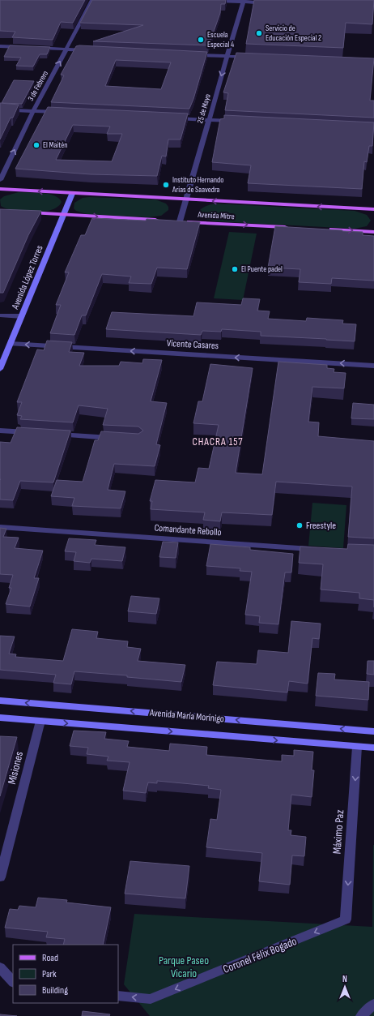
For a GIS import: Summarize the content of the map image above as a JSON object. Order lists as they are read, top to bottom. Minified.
{"streets":{"main road":["Avenida Mitre","Avenida López Torres","Avenida María Morínigo"],"street":["3 de Febrero","25 de Mayo","Vicente Casares","Comandante Rebollo","Misiones","Máximo Paz","Coronel Félix Bogado"]},"crossings":[["25 de Mayo","Avenida Mitre"],["Avenida Mitre","Avenida López Torres"],["Avenida López Torres","Vicente Casares"],["Avenida María Morínigo","Misiones"],["Avenida María Morínigo","Máximo Paz"],["Máximo Paz","Coronel Félix Bogado"]],"one_way":["3 de Febrero","Vicente Casares","Máximo Paz","Coronel Félix Bogado"],"districts":["CHACRA 157"],"parks":["Parque Paseo Vicario"],"places":["Servicio de Educación Especial 2","Escuela Especial 4","El Maitén","Instituto Hernando Arias de Saavedra","El Puente padel","Freestyle"],"legend":["Road","Park","Building"],"north":"top"}
